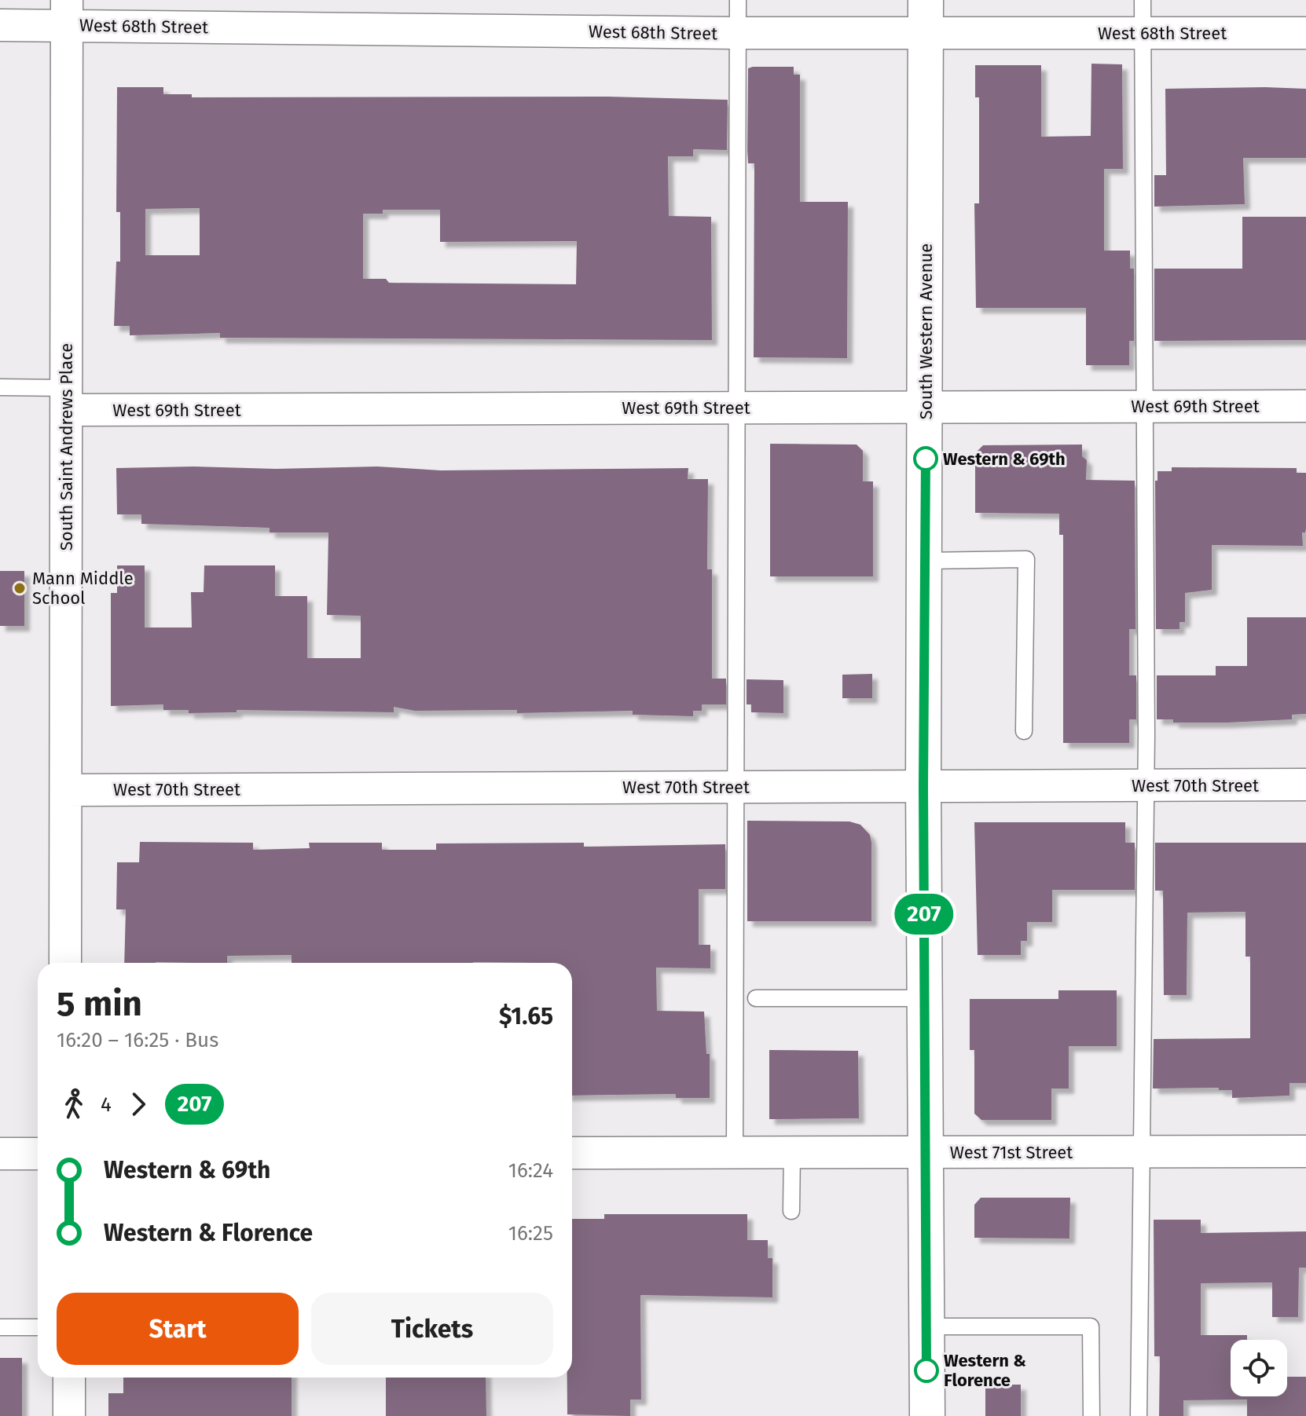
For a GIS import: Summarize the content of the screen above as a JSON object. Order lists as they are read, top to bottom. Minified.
{"streets":{"main road":["South Western Avenue"],"street":["West 68th Street","West 69th Street","South Saint Andrews Place","West 70th Street","West 71st Street"]},"crossings":[["West 68th Street","South Western Avenue"],["West 68th Street","South Saint Andrews Place"],["South Western Avenue","West 69th Street"],["South Western Avenue","West 70th Street"],["South Western Avenue","West 71st Street"],["West 69th Street","South Saint Andrews Place"],["South Saint Andrews Place","West 70th Street"]],"places":["Western & 69th","Mann Middle School","Western & Florence"],"lines":["bus line 207"],"page":{"on_map":"207","heading":["5 min","16:20 – 16:25 · Bus","$1.65"],"legs":["4","207"],"list":[{"name":"Western & 69th","value":"16:24"},{"name":"Western & Florence","value":"16:25"}],"buttons":["Start","Tickets"]}}
